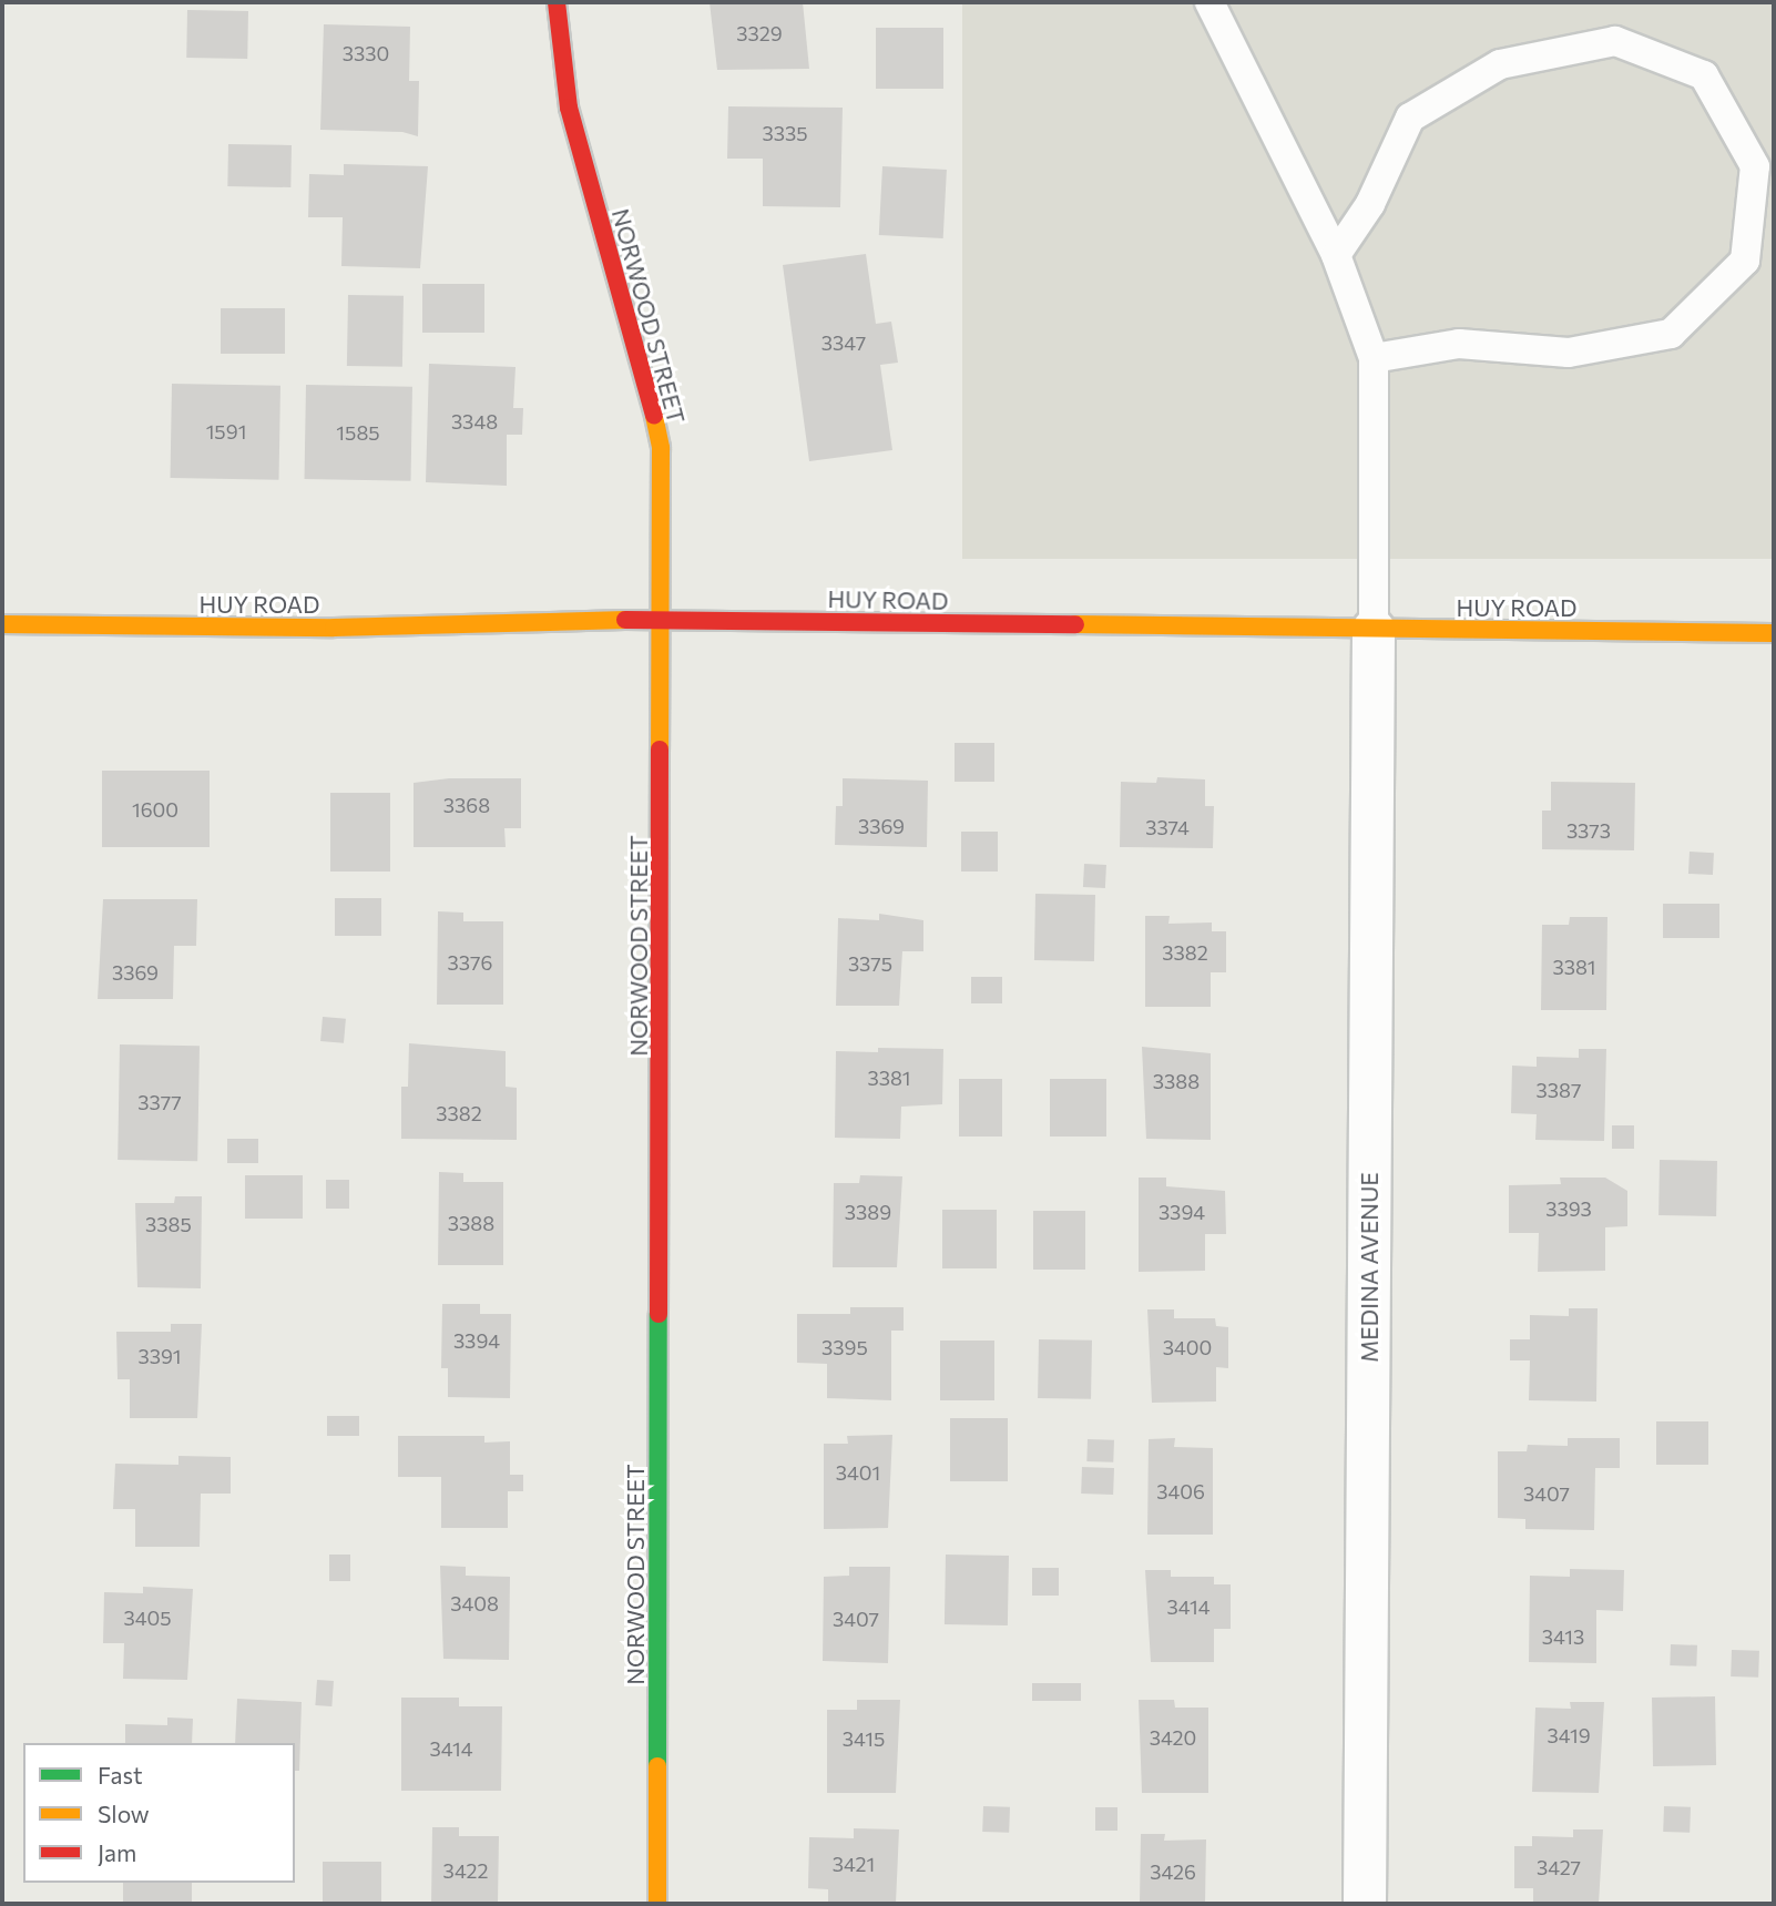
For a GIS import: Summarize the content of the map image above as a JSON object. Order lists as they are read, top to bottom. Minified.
{"streets":{"street":["NORWOOD STREET","HUY ROAD","MEDINA AVENUE"]},"crossings":[["NORWOOD STREET","HUY ROAD"],["HUY ROAD","MEDINA AVENUE"]],"house_numbers":["3329","3330","3335","3347","3348","1591","1585","3368","1600","3369","3374","3373","3382","3376","3375","3381","3369","3381","3388","3387","3377","3382","3393","3389","3394","3388","3385","3394","3395","3400","3391","3401","3406","3407","3408","3414","3405","3407","3413","3419","3420","3415","3414","3421","3427","3422","3426"],"legend":["Fast","Slow","Jam"]}
